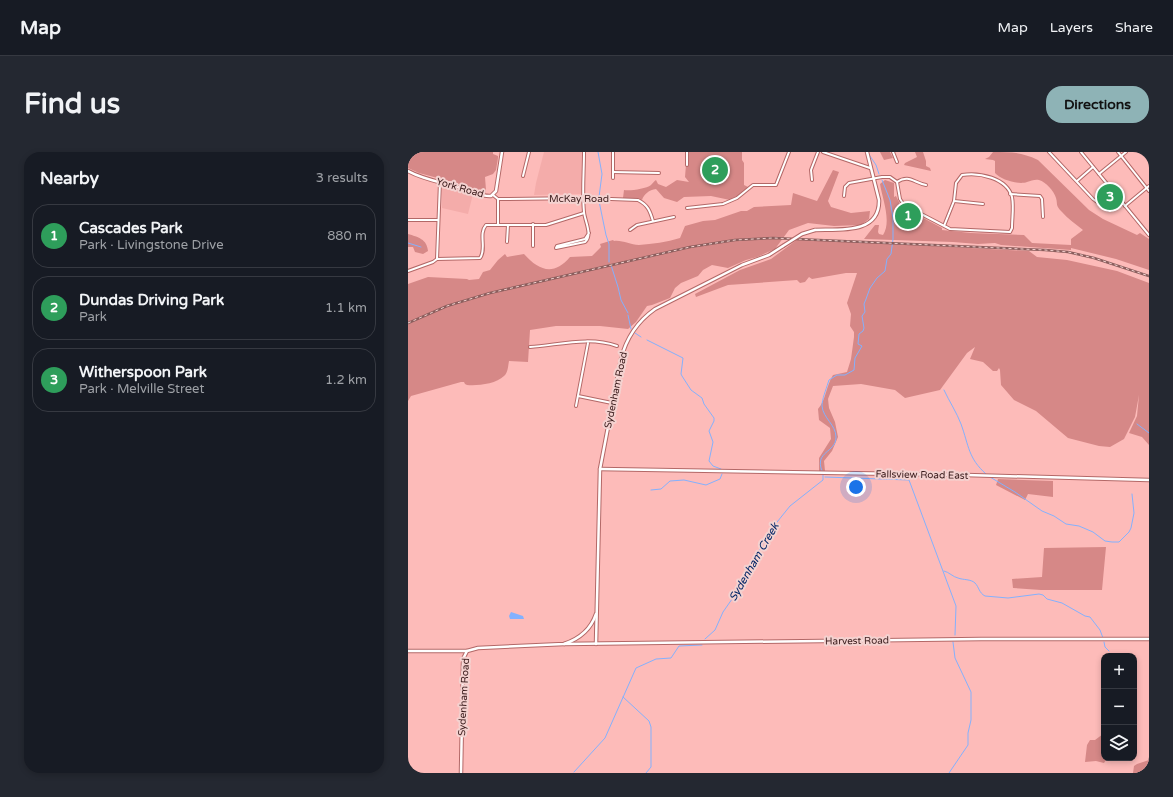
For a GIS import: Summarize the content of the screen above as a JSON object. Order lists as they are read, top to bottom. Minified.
{"streets":{"street":["York Road","McKay Road","Sydenham Road","Fallsview Road East","Harvest Road"]},"crossings":[["Sydenham Road","Fallsview Road East"],["Sydenham Road","Harvest Road"]],"water":["Sydenham Creek"],"page":{"header":"Map","nav":["Map","Layers","Share"],"buttons":"Directions","title":"Find us","heading":["Nearby","3 results"],"pins":["2","3","1"],"list":[{"mark":"1","name":"Cascades Park","note":"Park · Livingstone Drive","value":"880 m"},{"mark":"2","name":"Dundas Driving Park","note":"Park","value":"1.1 km"},{"mark":"3","name":"Witherspoon Park","note":"Park · Melville Street","value":"1.2 km"}],"map_buttons":["+","−"]}}
